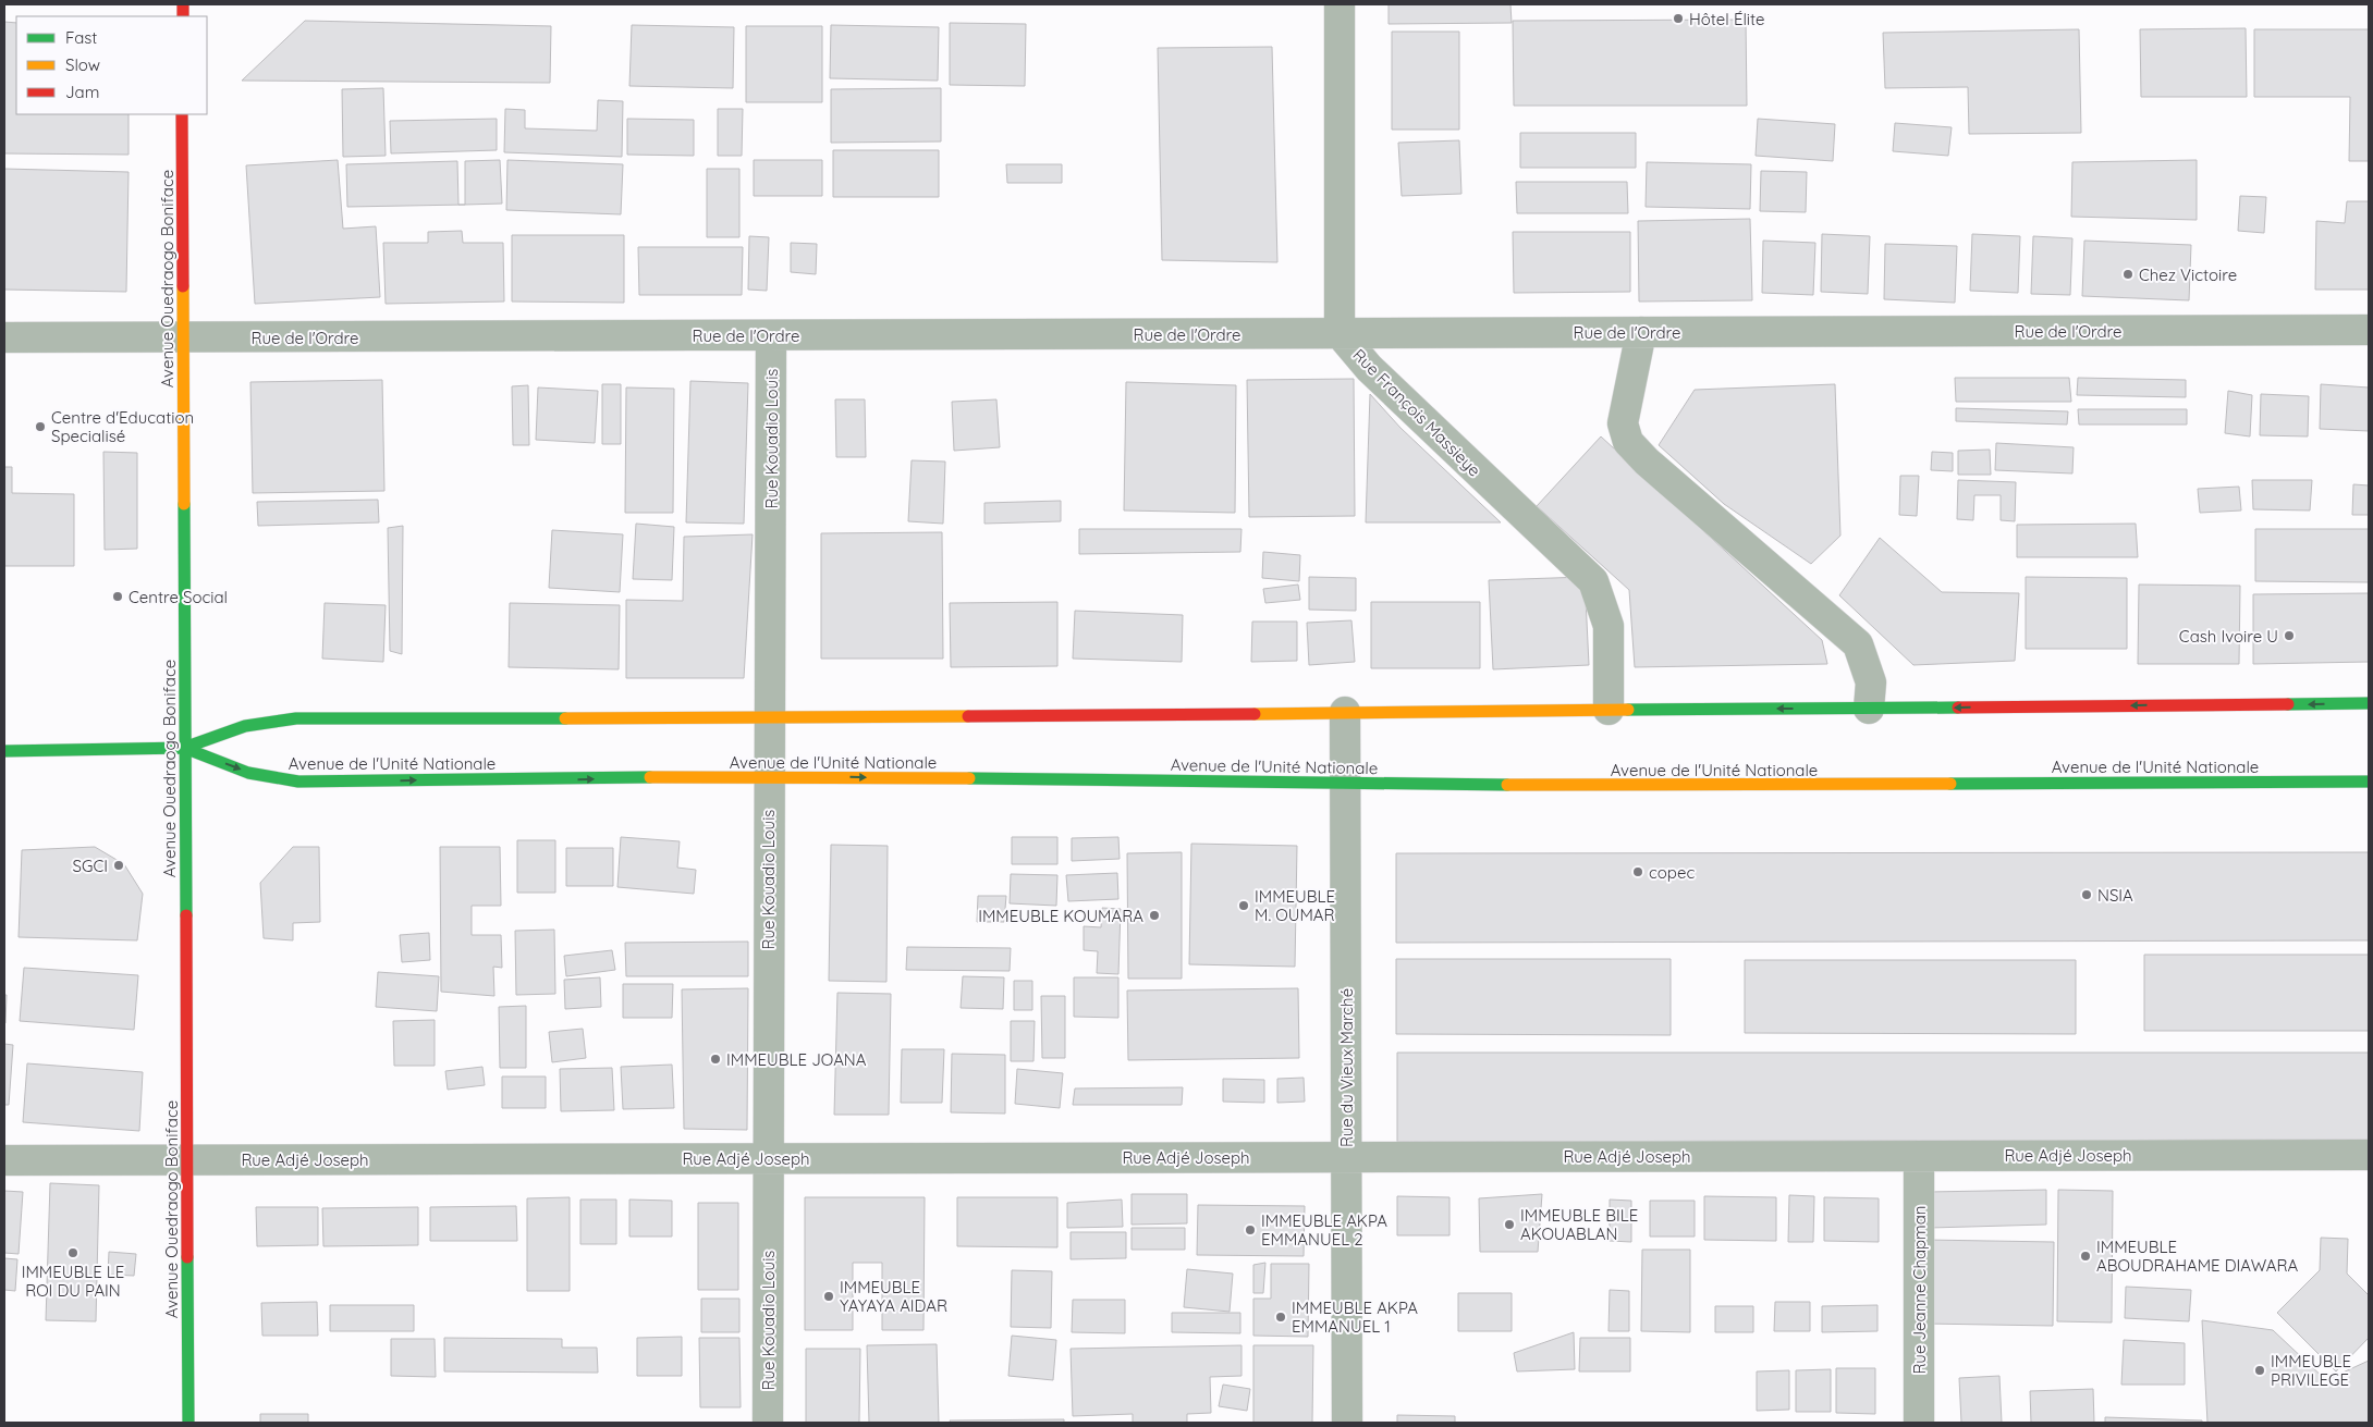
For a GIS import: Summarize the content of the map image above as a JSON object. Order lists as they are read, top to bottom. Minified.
{"streets":{"street":["Avenue Ouedraogo Boniface","Rue de l'Ordre","Rue François Massieye","Rue Kouadio Louis","Avenue de l'Unité Nationale","Rue du Vieux Marché","Rue Adjé Joseph","Rue Jeanne Chapman"]},"crossings":[["Avenue Ouedraogo Boniface","Rue de l'Ordre"],["Avenue Ouedraogo Boniface","Avenue de l'Unité Nationale"],["Avenue Ouedraogo Boniface","Rue Adjé Joseph"],["Rue de l'Ordre","Rue François Massieye"],["Rue de l'Ordre","Rue Kouadio Louis"],["Rue François Massieye","Avenue de l'Unité Nationale"],["Rue Kouadio Louis","Avenue de l'Unité Nationale"],["Rue Kouadio Louis","Rue Adjé Joseph"],["Avenue de l'Unité Nationale","Rue du Vieux Marché"],["Rue du Vieux Marché","Rue Adjé Joseph"],["Rue Adjé Joseph","Rue Jeanne Chapman"]],"places":["Hôtel Élite","Chez Victoire","Centre d'Education Specialisé","Centre Social","Cash Ivoire U","SGCI","copec","NSIA","IMMEUBLE M. OUMAR","IMMEUBLE KOUMARA","IMMEUBLE JOANA","IMMEUBLE BILE AKOUABLAN","IMMEUBLE AKPA EMMANUEL 2","IMMEUBLE LE ROI DU PAIN","IMMEUBLE ABOUDRAHAME DIAWARA","IMMEUBLE YAYAYA AIDAR","IMMEUBLE AKPA EMMANUEL 1","IMMEUBLE PRIVILEGE"],"legend":["Fast","Slow","Jam"]}
